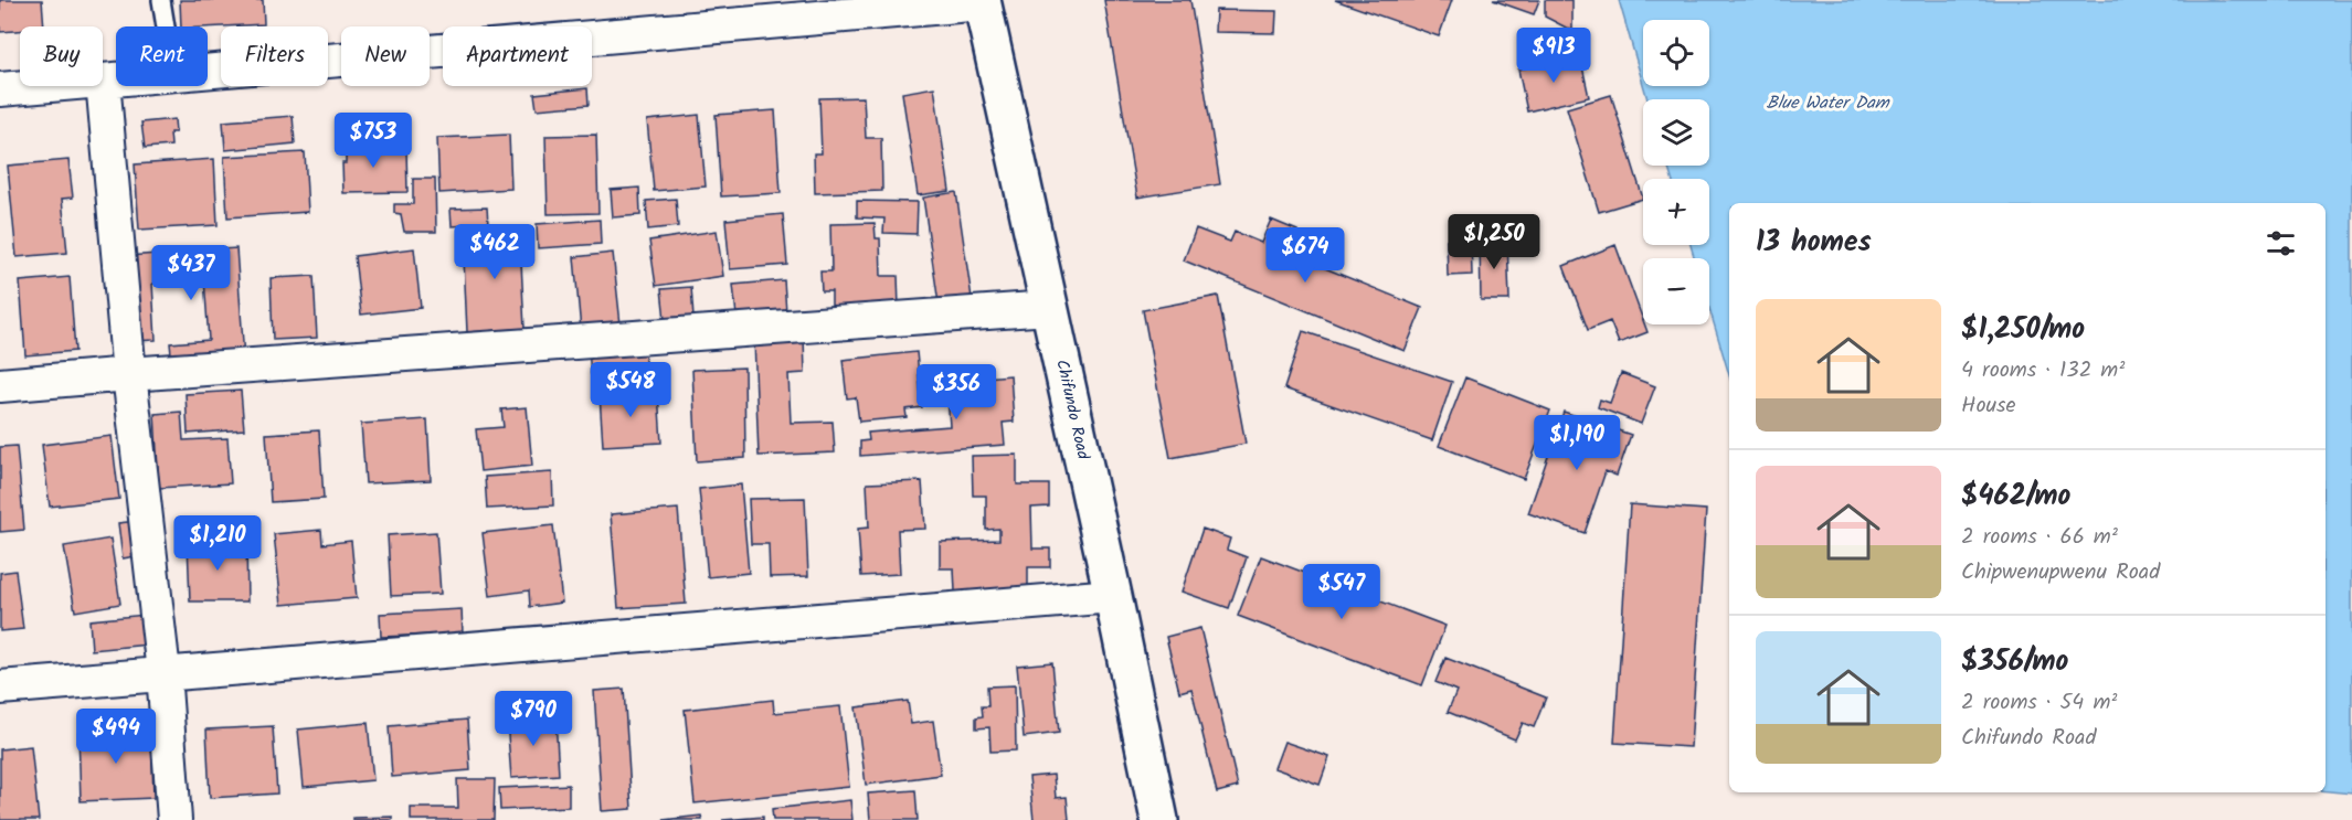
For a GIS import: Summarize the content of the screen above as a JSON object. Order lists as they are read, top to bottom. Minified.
{"streets":{"street":["Chifundo Road"]},"water":["Blue Water Dam"],"page":{"map_buttons":["+","−"],"chip":["Buy","Rent","Filters","New","Apartment"],"price":["$913","$753","$1,250","$462","$674","$437","$548","$356","$1,190","$1,210","$547","$790","$494"],"heading":"13 homes","list":[{"name":"$1,250/mo","note":"4 rooms · 132 m² · House"},{"name":"$462/mo","note":"2 rooms · 66 m² · Chipwenupwenu Road"},{"name":"$356/mo","note":"2 rooms · 54 m² · Chifundo Road"}]}}
